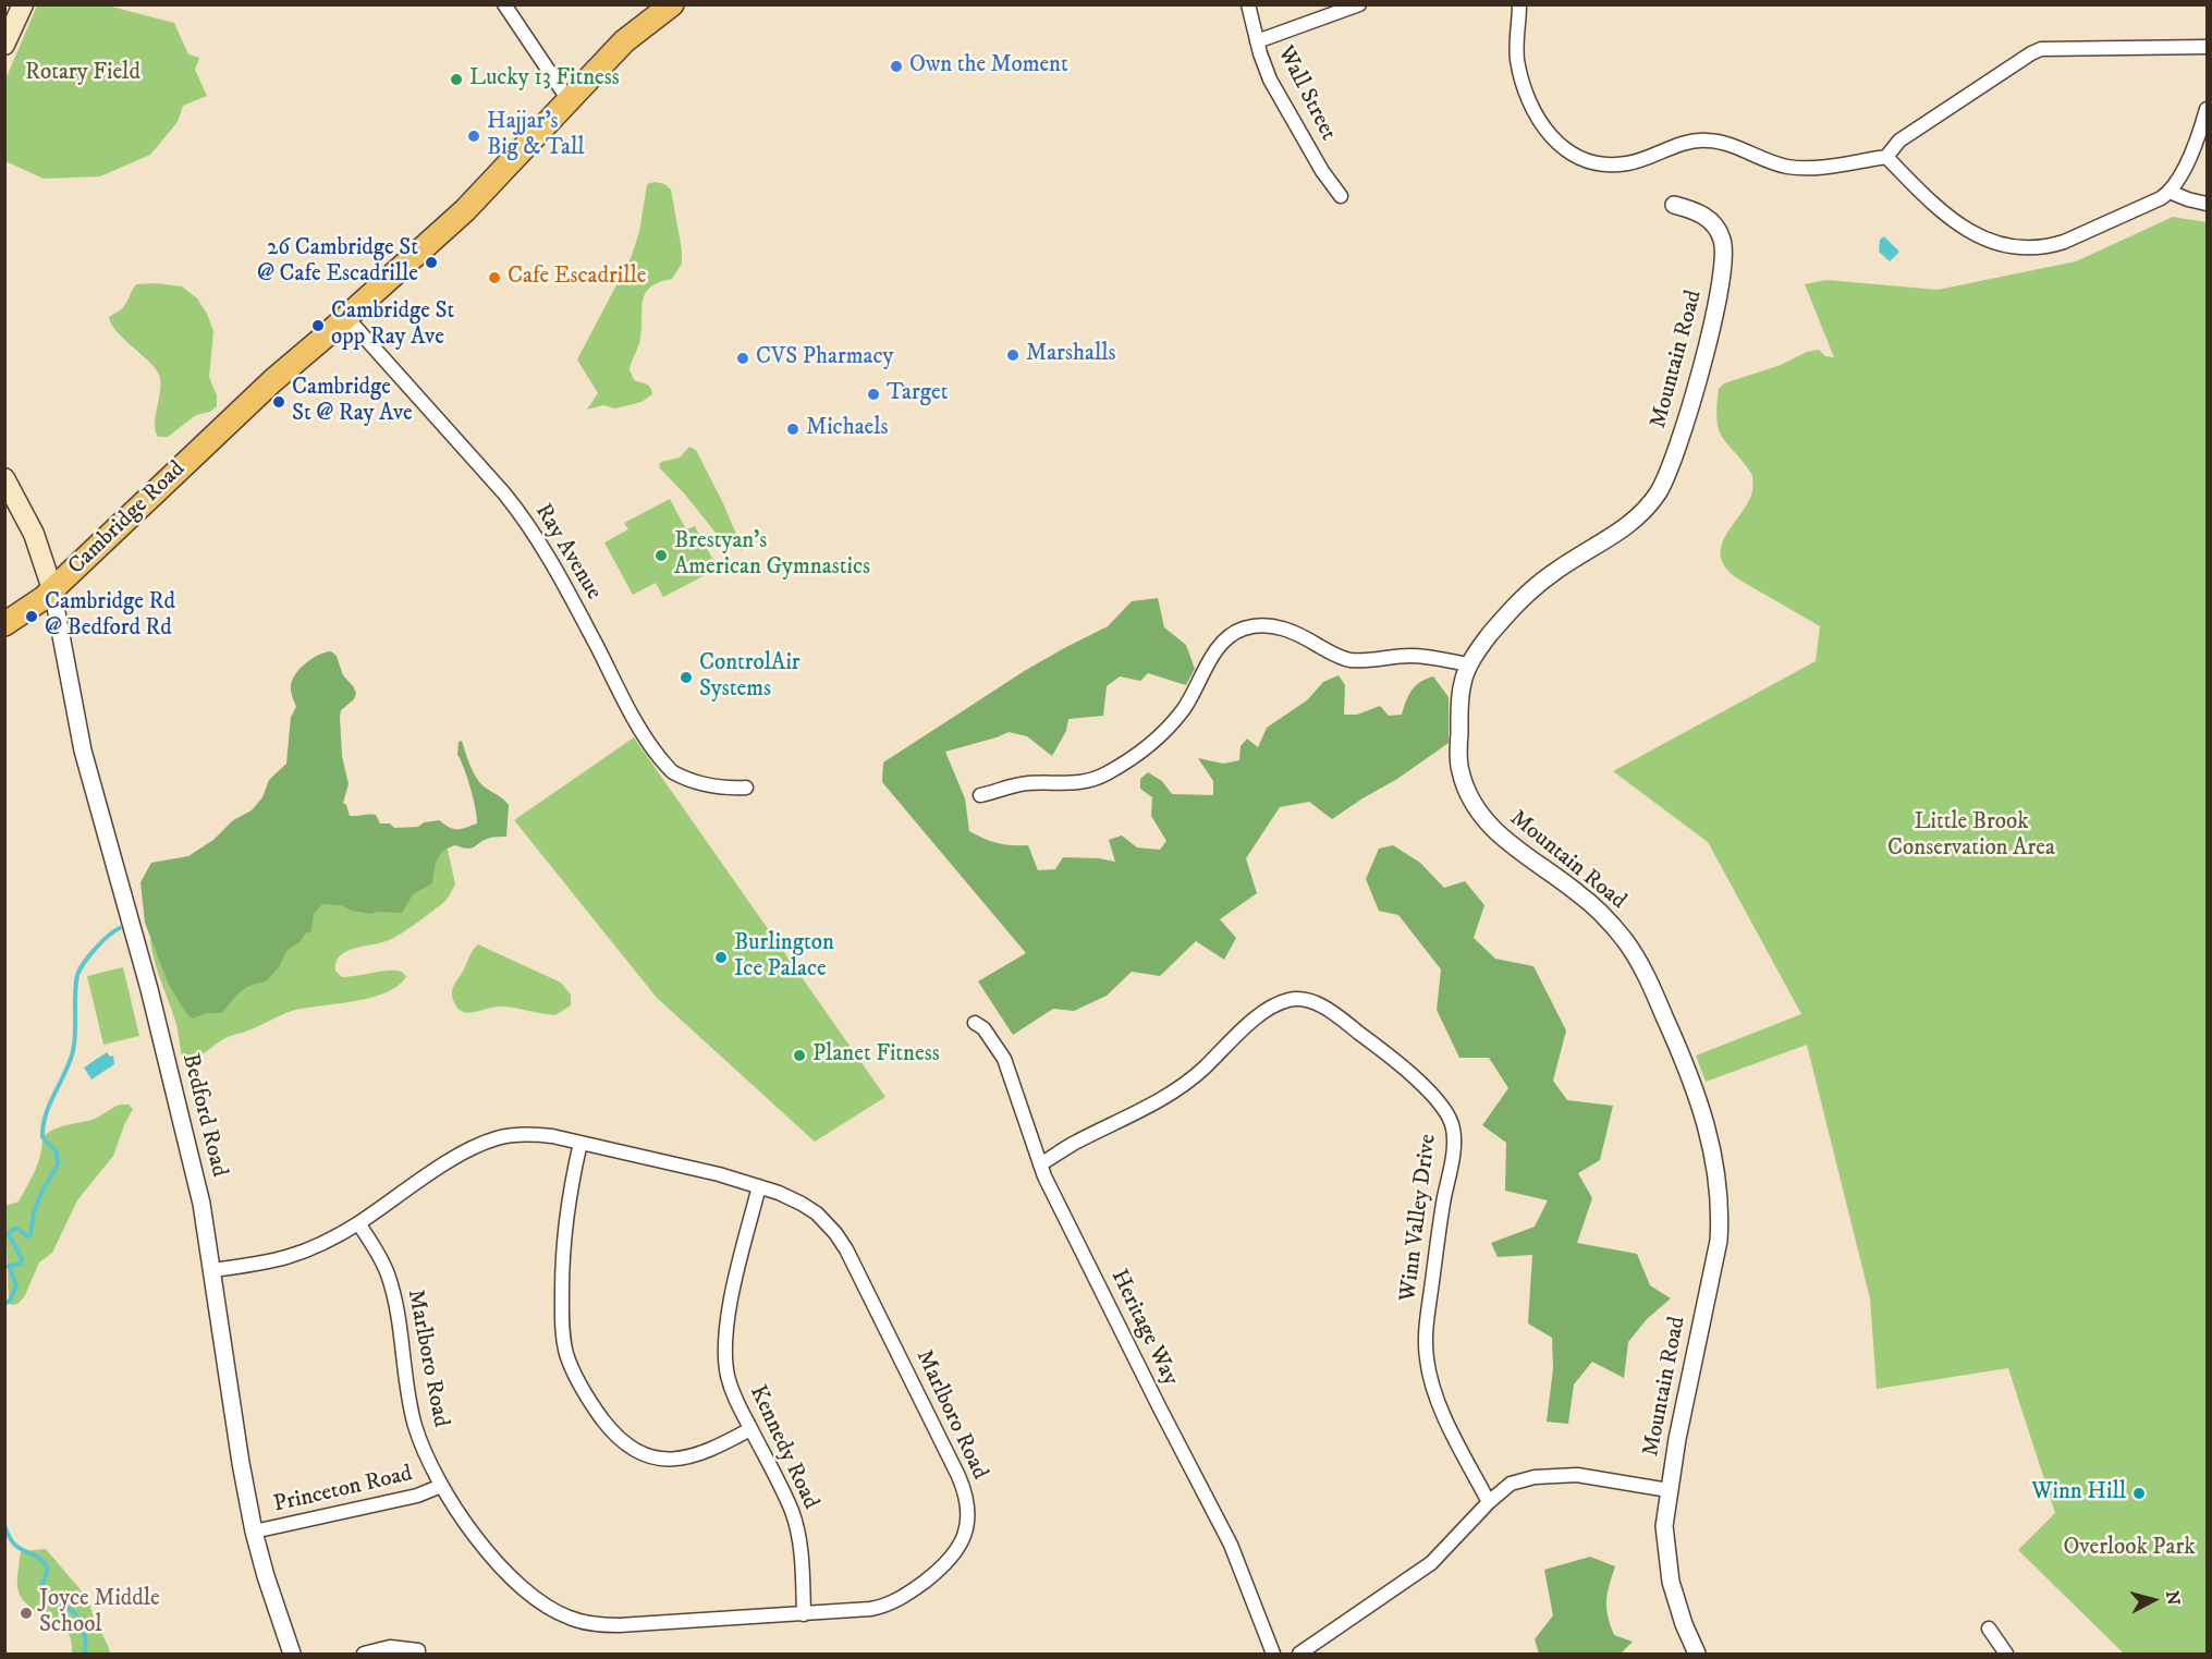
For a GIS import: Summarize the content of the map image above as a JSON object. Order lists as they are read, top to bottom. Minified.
{"streets":{"highway":["Cambridge Road"],"street":["Wall Street","Mountain Road","Ray Avenue","Bedford Road","Winn Valley Drive","Heritage Way","Marlboro Road","Kennedy Road","Princeton Road"]},"crossings":[["Cambridge Road","Ray Avenue"],["Cambridge Road","Bedford Road"],["Bedford Road","Marlboro Road"],["Bedford Road","Princeton Road"],["Winn Valley Drive","Heritage Way"],["Marlboro Road","Kennedy Road"],["Marlboro Road","Princeton Road"]],"parks":["Rotary Field","Little Brook Conservation Area","Overlook Park"],"places":["Own the Moment","Lucky 13 Fitness","Hajjar's Big & Tall","26 Cambridge St @ Cafe Escadrille","Cafe Escadrille","Cambridge St opp Ray Ave","Marshalls","CVS Pharmacy","Target","Cambridge St @ Ray Ave","Michaels","Brestyan's American Gymnastics","Cambridge Rd @ Bedford Rd","ControlAir Systems","Burlington Ice Palace","Planet Fitness","Winn Hill","Joyce Middle School"],"north":"right"}
